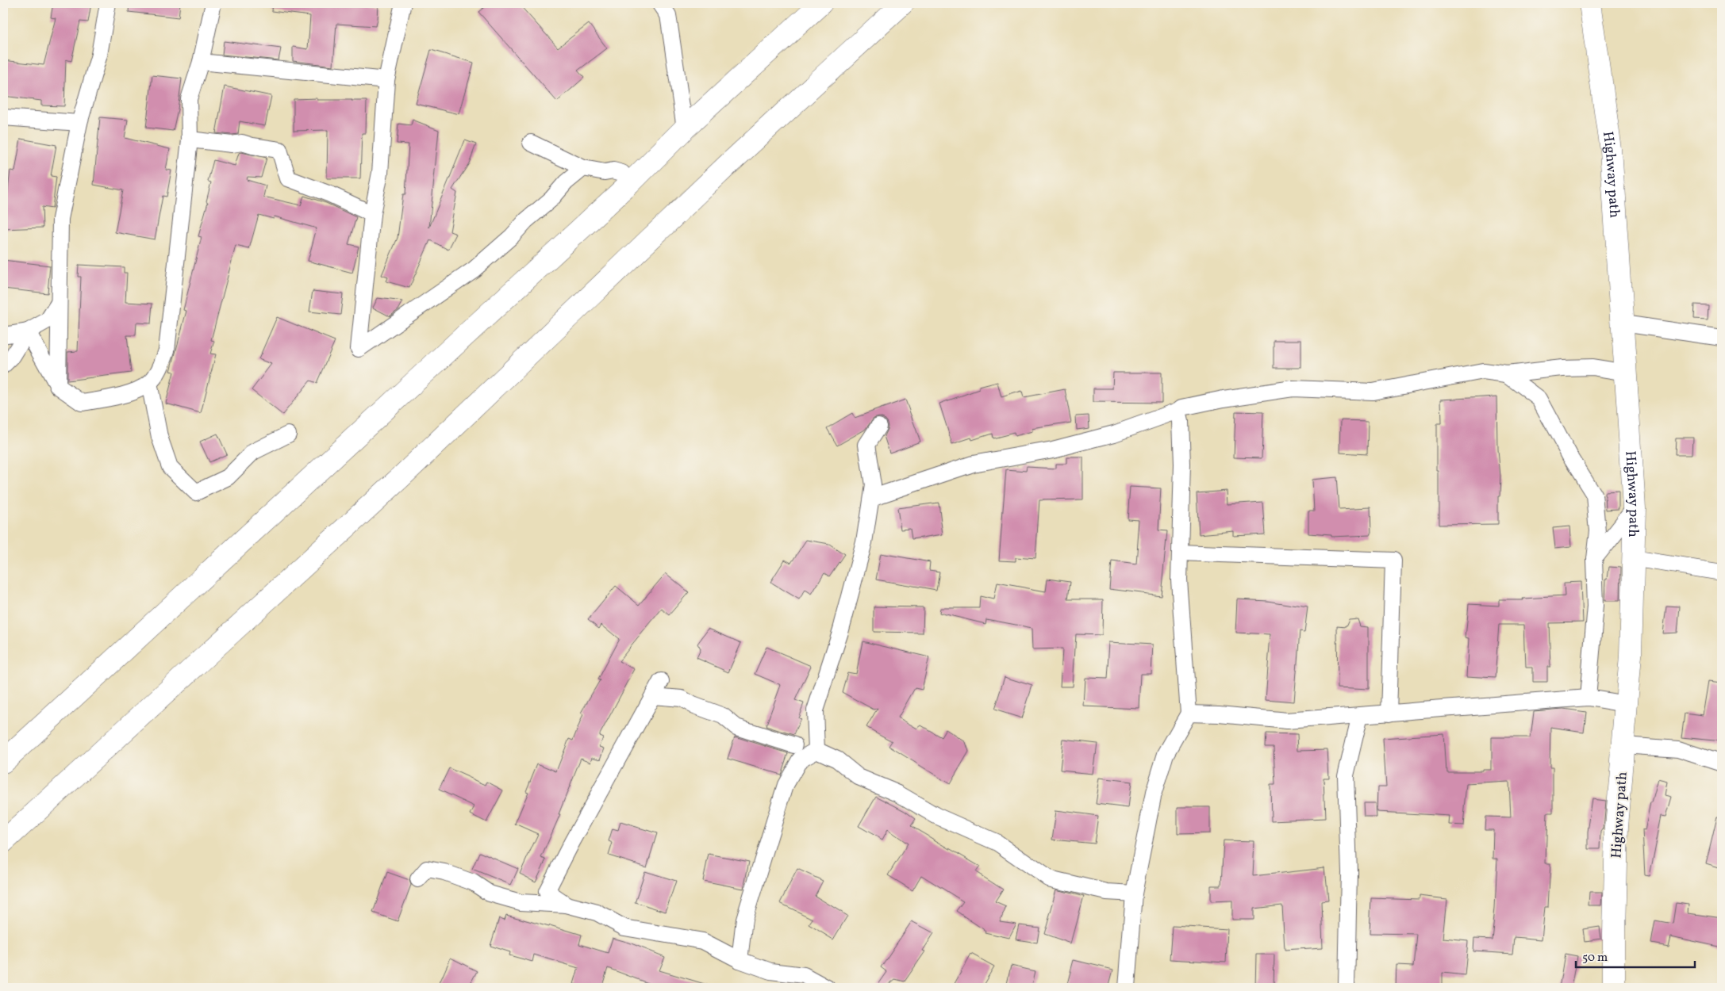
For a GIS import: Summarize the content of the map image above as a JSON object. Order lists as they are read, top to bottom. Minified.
{"streets":{"main road":["Highway path"]},"scale_bar":"50 m"}
